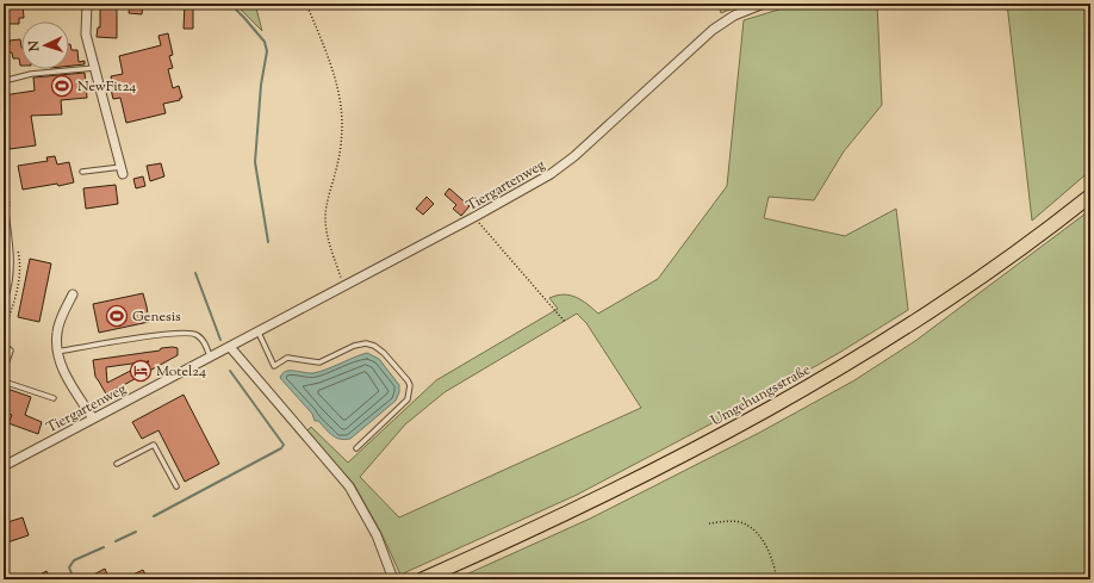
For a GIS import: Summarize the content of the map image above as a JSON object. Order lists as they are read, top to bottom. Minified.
{"streets":{"main road":["Umgehungsstraße"],"street":["Tiergartenweg"]},"places":{"sports":["NewFit24","Genesis"],"hotel":["Motel24"]},"north":"left"}
